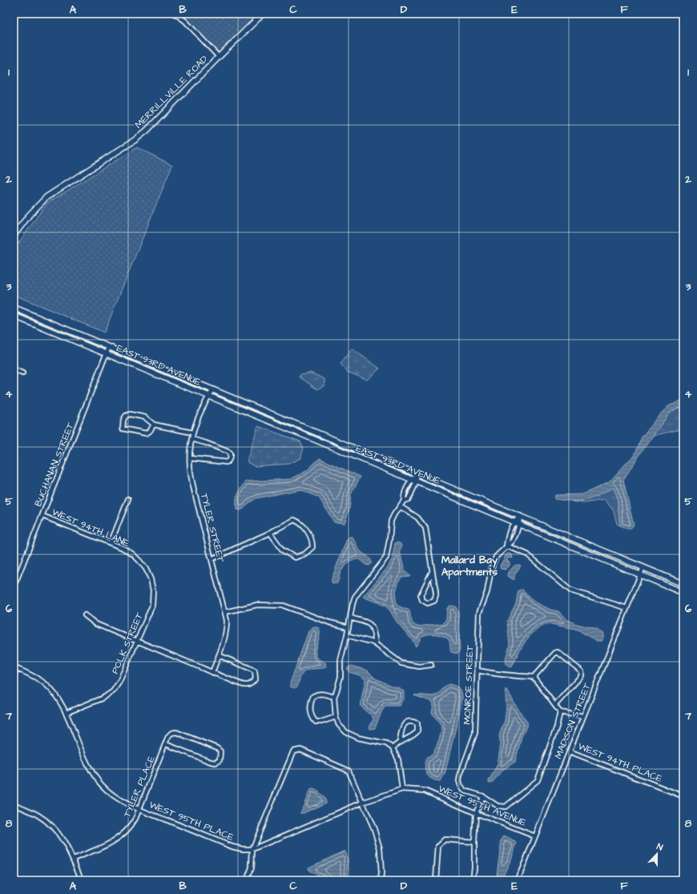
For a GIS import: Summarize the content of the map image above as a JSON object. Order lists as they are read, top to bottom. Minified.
{"streets":{"street":["MERRILLVILLE ROAD","EAST 93RD AVENUE","BUCHANAN STREET","WEST 94TH LANE","TYLER STREET","POLK STREET","MONROE STREET","MADISON STREET","WEST 94TH PLACE","TYLER PLACE","WEST 95TH AVENUE","WEST 95TH PLACE"]},"crossings":[["EAST 93RD AVENUE","BUCHANAN STREET"],["EAST 93RD AVENUE","TYLER STREET"],["EAST 93RD AVENUE","MONROE STREET"],["EAST 93RD AVENUE","MADISON STREET"],["BUCHANAN STREET","WEST 94TH LANE"],["WEST 94TH LANE","POLK STREET"],["POLK STREET","WEST 95TH PLACE"],["MADISON STREET","WEST 94TH PLACE"],["MADISON STREET","WEST 95TH AVENUE"],["TYLER PLACE","WEST 95TH PLACE"],["WEST 95TH AVENUE","WEST 95TH PLACE"]],"districts":["Mallard Bay Apartments"],"north":"top","grid":{"columns":["A","B","C","D","E","F"],"rows":["1","2","3","4","5","6","7","8"]}}
